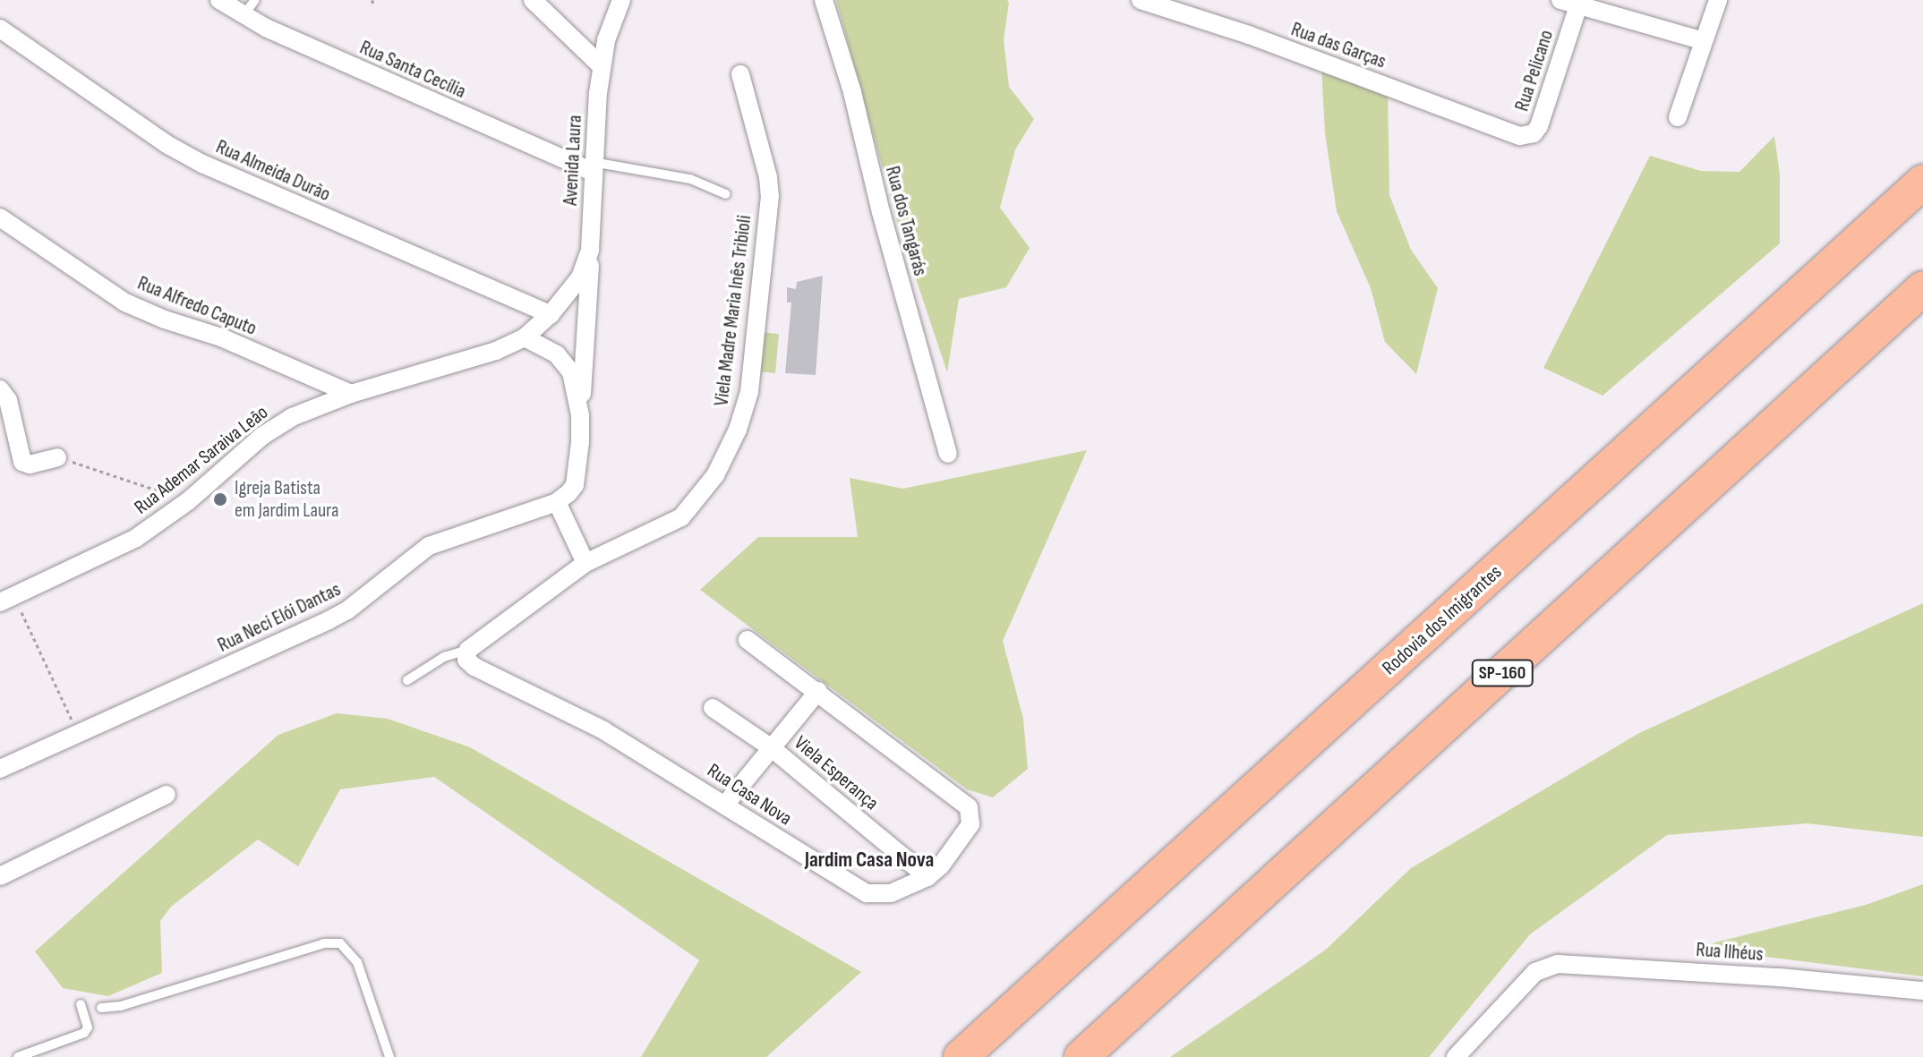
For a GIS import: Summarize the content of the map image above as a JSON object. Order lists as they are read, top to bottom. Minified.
{"streets":{"highway":["Rodovia dos Imigrantes","SP-160"],"street":["Rua das Garças","Rua Santa Cecília","Rua Pelicano","Avenida Laura","Rua Almeida Durão","Rua dos Tangarás","Rua Alfredo Caputo","Viela Madre Maria Inês Tribioli","Rua Ademar Saraiva Leão","Rua Neci Elói Dantas","Viela Esperança","Rua Casa Nova","Rua Ilhéus"]},"crossings":[["Rua das Garças","Rua Pelicano"],["Rua Santa Cecília","Avenida Laura"],["Avenida Laura","Rua Almeida Durão"],["Avenida Laura","Rua Ademar Saraiva Leão"],["Rua Almeida Durão","Rua Ademar Saraiva Leão"],["Rua Alfredo Caputo","Rua Ademar Saraiva Leão"],["Viela Madre Maria Inês Tribioli","Rua Casa Nova"],["Viela Esperança","Rua Casa Nova"]],"districts":["Jardim Casa Nova"],"places":["Igreja Batista em Jardim Laura"]}
